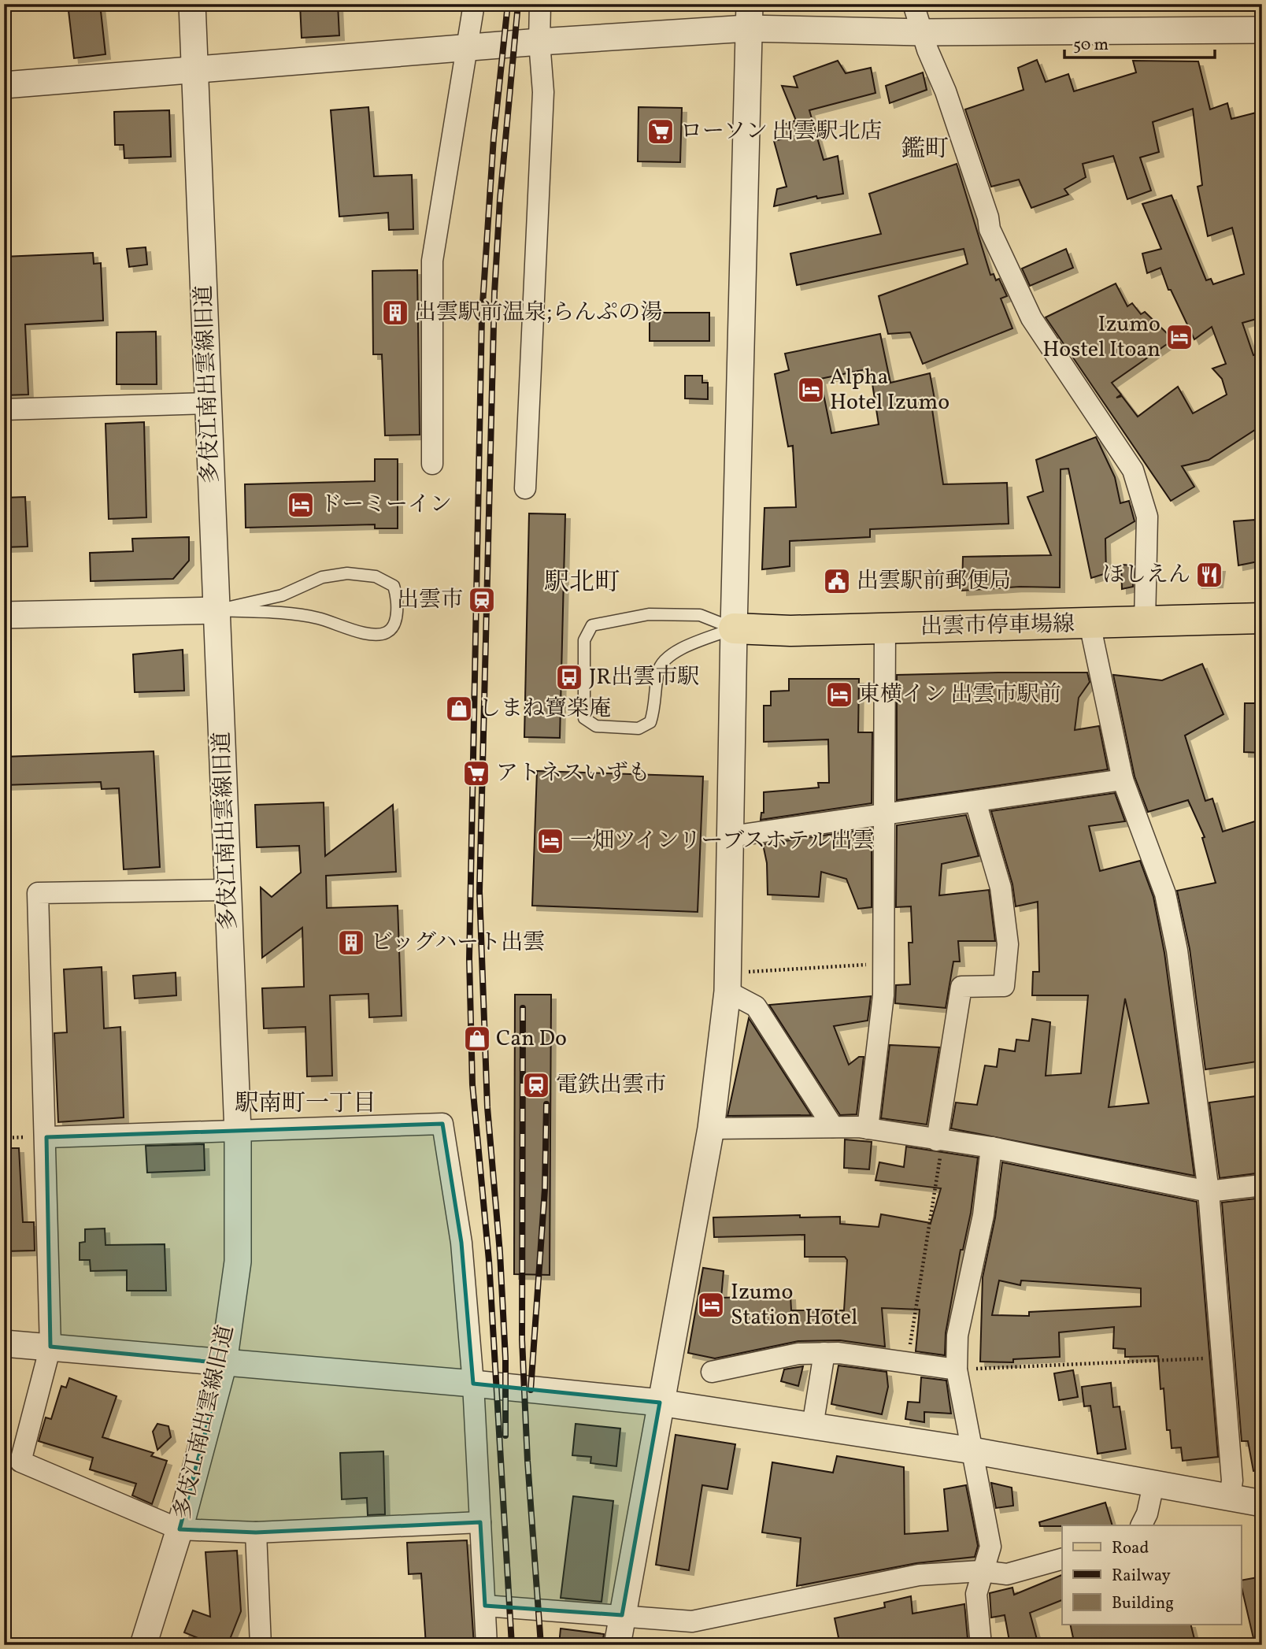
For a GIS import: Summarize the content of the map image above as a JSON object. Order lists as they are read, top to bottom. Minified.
{"streets":{"main road":["出雲市停車場線"],"street":["多伎江南出雲線旧道"]},"districts":["鑑町","駅北町","駅南町一丁目"],"places":{"supermarket":["ローソン 出雲駅北店","アトネスいずも"],"building":["出雲駅前温泉;らんぷの湯","ビッグハート出雲"],"hotel":["Izumo Hostel Itoan","Alpha Hotel Izumo","ドーミーイン","東横イン 出雲市駅前","一畑ツインリーブスホテル出雲","Izumo Station Hotel"],"restaurant":["ほしえん"],"public building":["出雲駅前郵便局"],"station":["出雲市","電鉄出雲市"],"bus stop":["JR出雲市駅"],"shop":["しまね寶楽庵","Can Do"]},"legend":["Road","Railway","Building"],"scale_bar":"50 m"}
